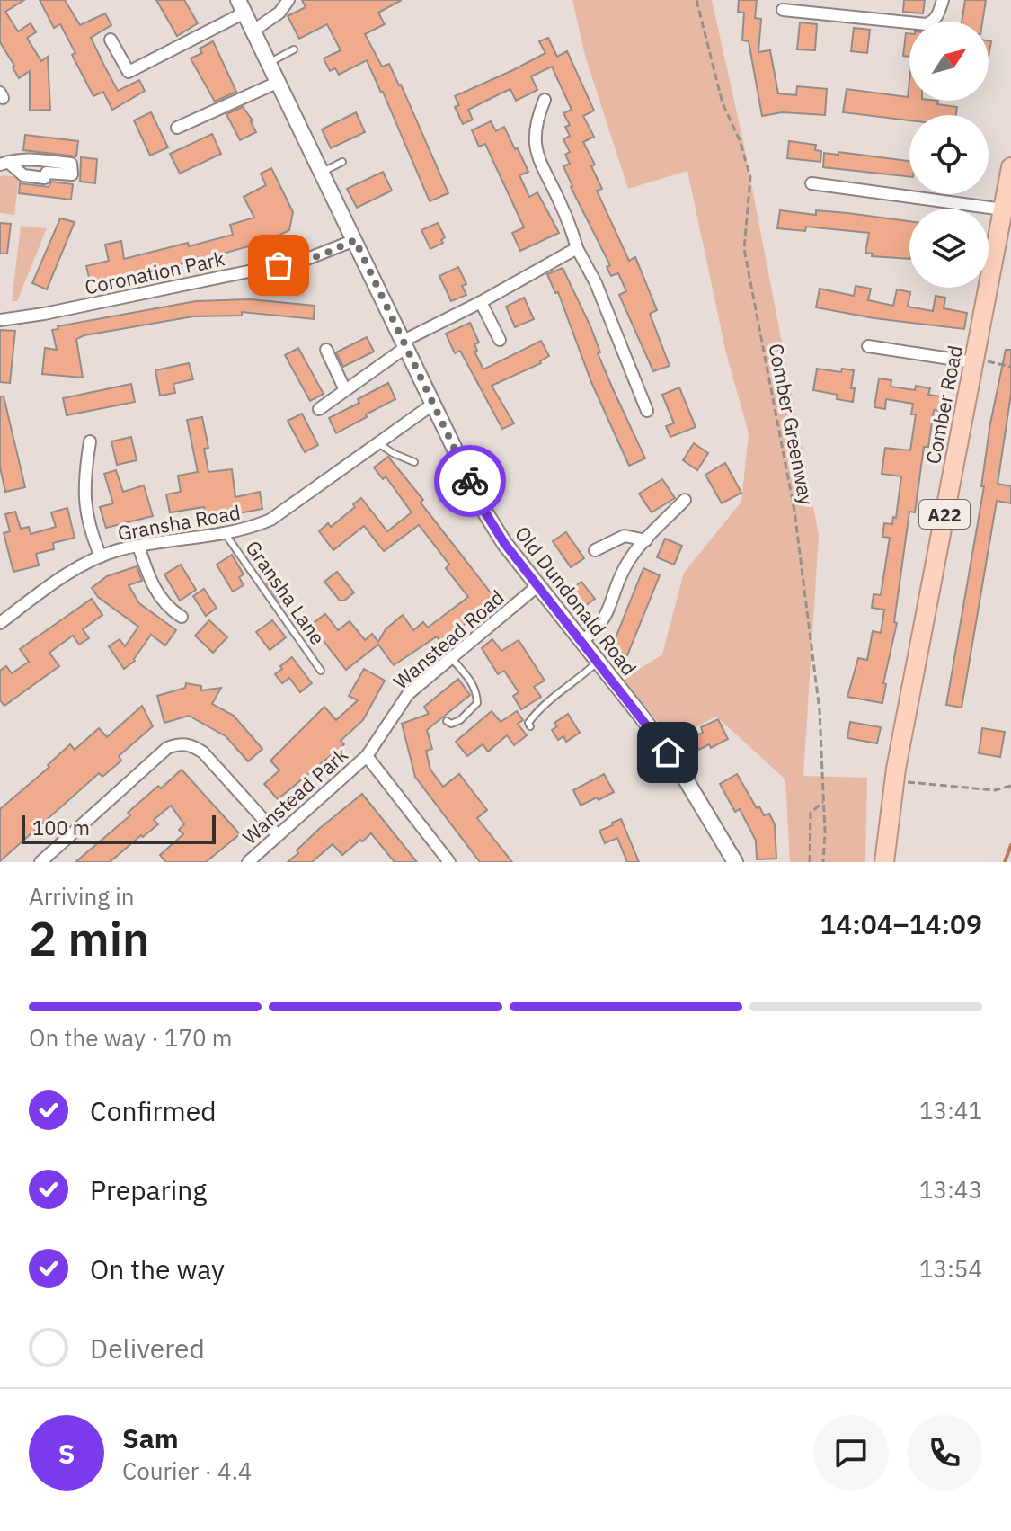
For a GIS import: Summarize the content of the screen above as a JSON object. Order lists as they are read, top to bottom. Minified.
{"streets":{"highway":["Comber Road","A22"],"street":["Coronation Park","Gransha Road","Old Dundonald Road","Wanstead Road","Wanstead Park"],"lane":["Gransha Lane"],"path":["Comber Greenway"]},"crossings":[["Coronation Park","Old Dundonald Road"],["Gransha Road","Gransha Lane"],["Gransha Road","Old Dundonald Road"],["Old Dundonald Road","Wanstead Road"],["Wanstead Road","Wanstead Park"]],"scale_bar":"100 m","north":"top right","page":{"scale":"100 m","heading":["2 min","Arriving in","14:04–14:09"],"panel":["Sam","Courier · 4.4"],"bar":"On the way · 170 m","list":[["Confirmed","13:41"],["Preparing","13:43"],["On the way","13:54"],"Delivered"],"round":"S"}}
